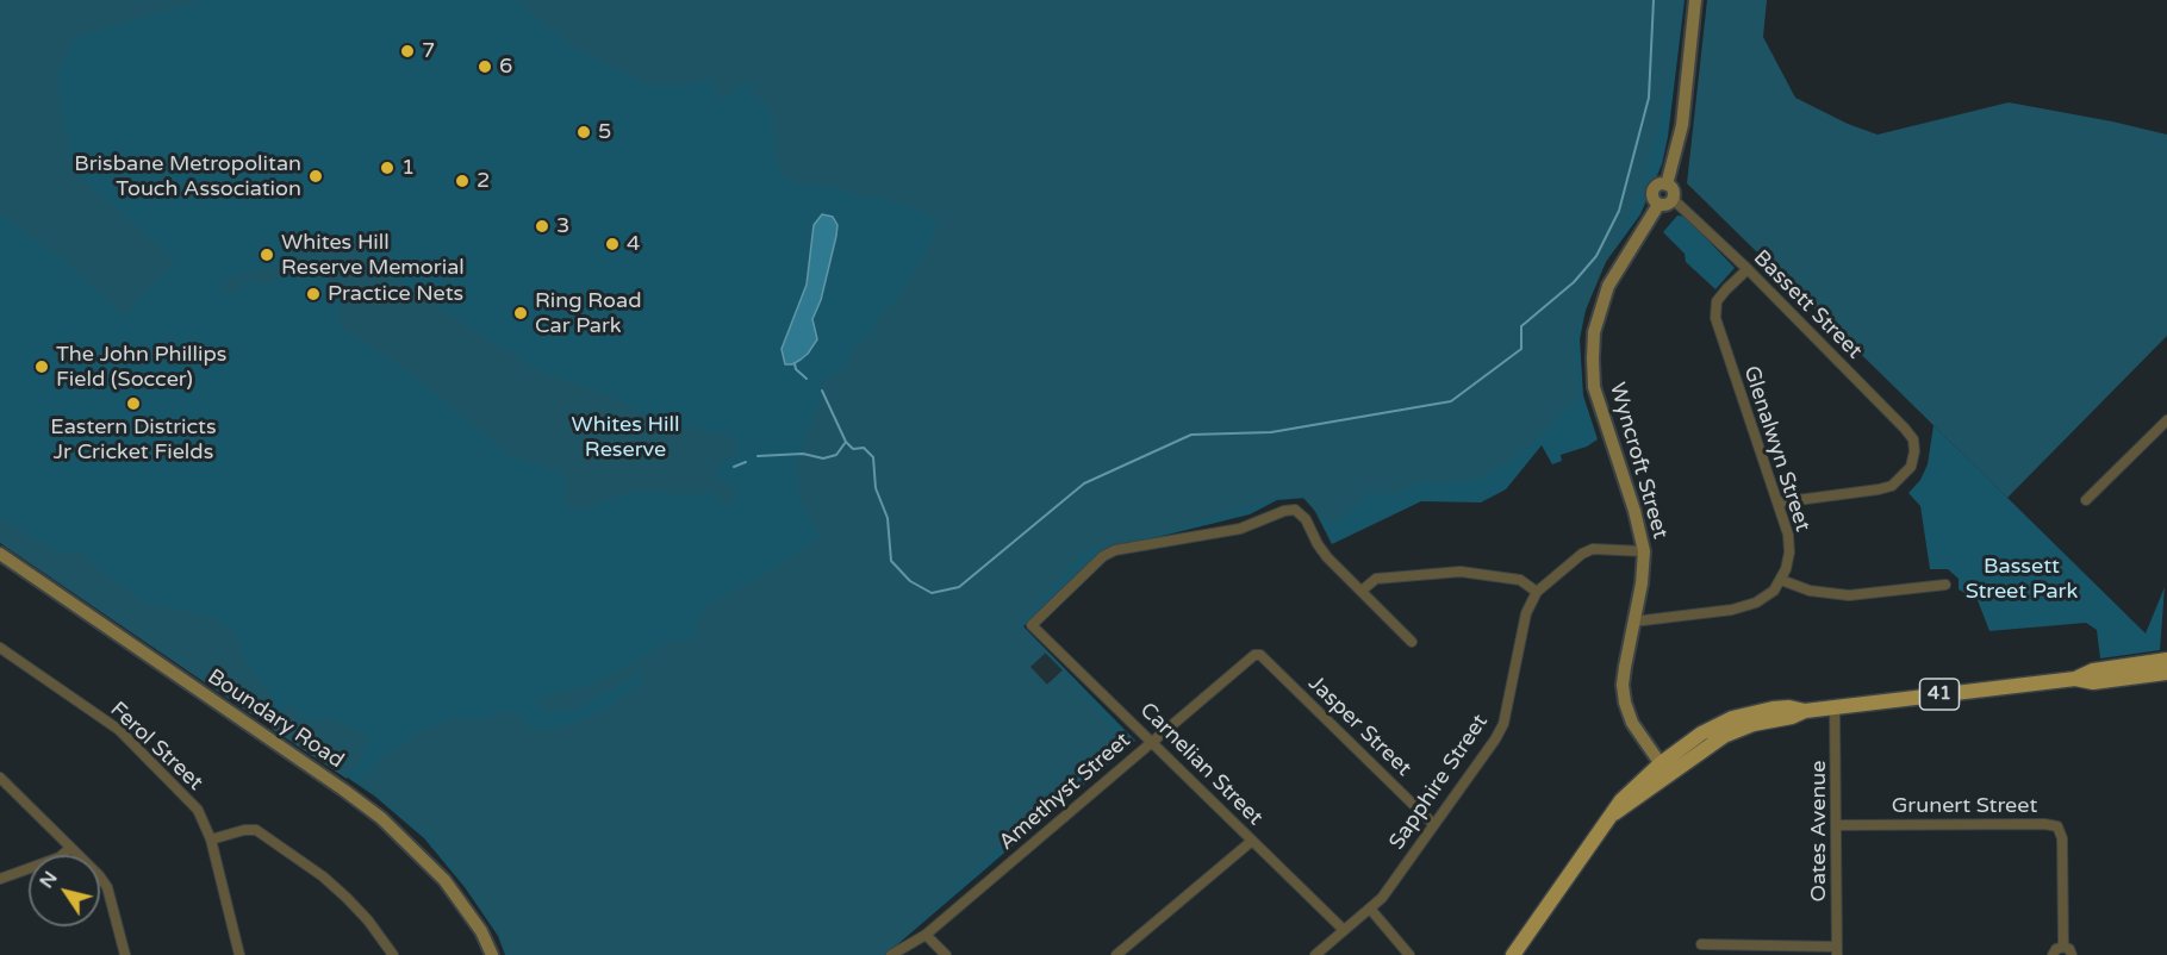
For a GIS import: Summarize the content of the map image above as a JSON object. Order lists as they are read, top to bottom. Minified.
{"streets":{"main road":["41"],"street":["Bassett Street","Glenalwyn Street","Wyncroft Street","Boundary Road","Jasper Street","Ferol Street","Carnelian Street","Sapphire Street","Amethyst Street","Grunert Street","Oates Avenue"]},"crossings":[["Bassett Street","Glenalwyn Street"],["Bassett Street","Wyncroft Street"],["Wyncroft Street","41"],["Wyncroft Street","Sapphire Street"],["41","Oates Avenue"],["Jasper Street","Sapphire Street"],["Jasper Street","Amethyst Street"],["Carnelian Street","Sapphire Street"],["Carnelian Street","Amethyst Street"],["Grunert Street","Oates Avenue"]],"parks":["Whites Hill Reserve","Bassett Street Park"],"places":["7","6","5","1","Brisbane Metropolitan Touch Association","2","3","4","Whites Hill Reserve Memorial","Practice Nets","Ring Road Car Park","The John Phillips Field (Soccer)","Eastern Districts Jr Cricket Fields"],"north":"top left"}
